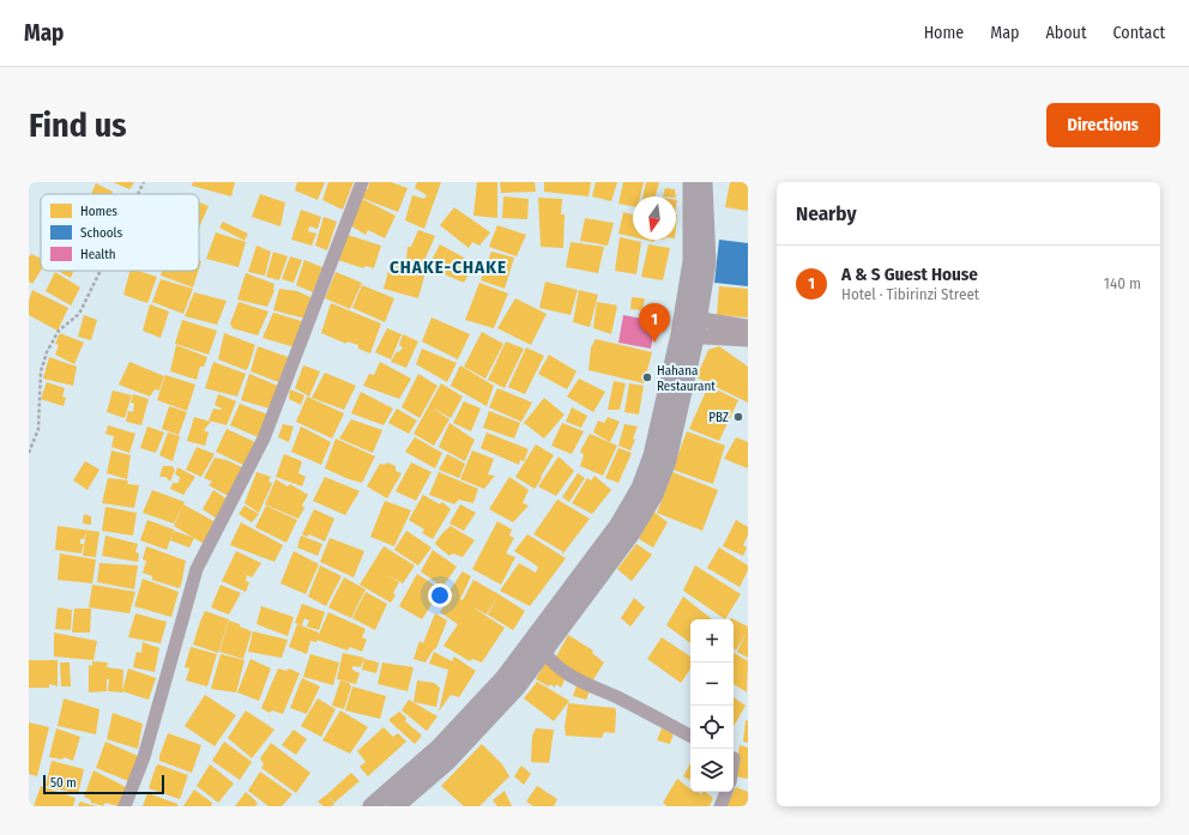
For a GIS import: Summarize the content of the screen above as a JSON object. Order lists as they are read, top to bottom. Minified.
{"districts":["CHAKE-CHAKE"],"places":["Hahana Restaurant","PBZ"],"legend":["Homes","Schools","Health"],"scale_bar":"50 m","north":"bottom","page":{"header":"Map","nav":["Home","Map","About","Contact"],"buttons":"Directions","title":"Find us","heading":"Nearby","list":[{"mark":"1","name":"A & S Guest House","note":"Hotel · Tibirinzi Street","value":"140 m"}],"pins":"1","map_buttons":["+","−"],"scale":"50 m"}}
